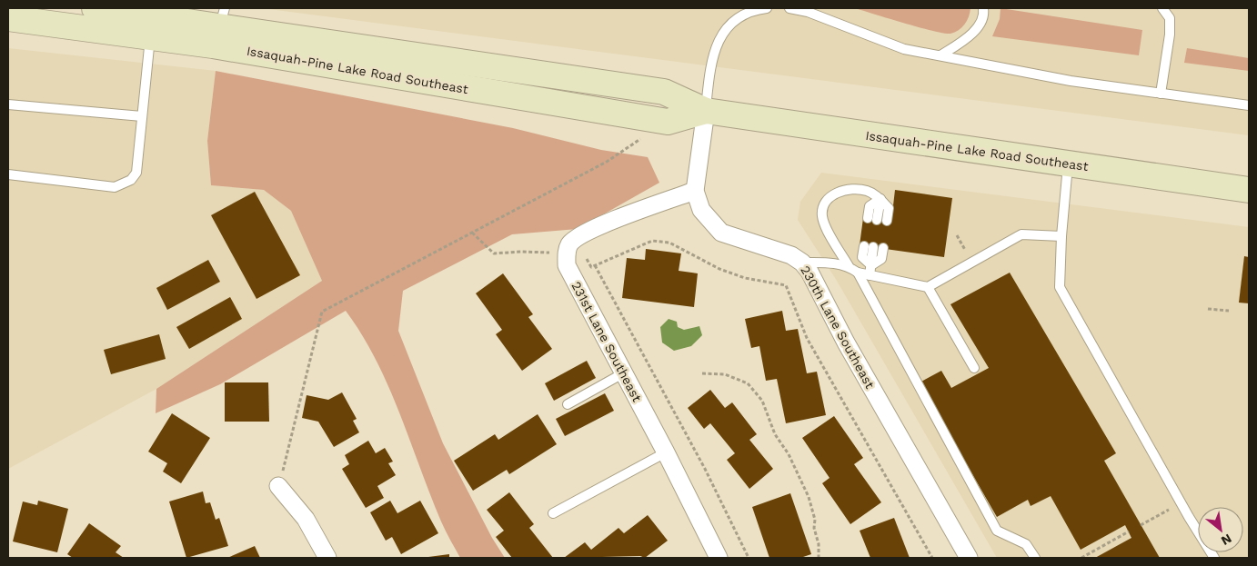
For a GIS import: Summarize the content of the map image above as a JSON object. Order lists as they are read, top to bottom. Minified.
{"streets":{"main road":["Issaquah-Pine Lake Road Southeast"],"street":["230th Lane Southeast","231st Lane Southeast"]},"crossings":[["Issaquah-Pine Lake Road Southeast","230th Lane Southeast"]],"north":"bottom right"}
